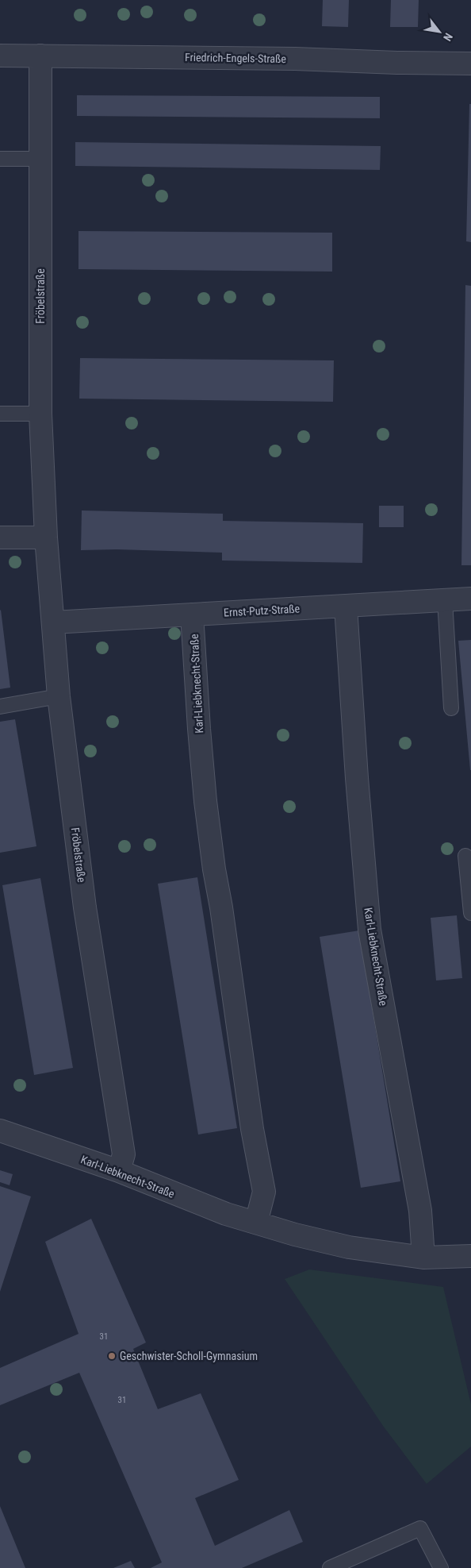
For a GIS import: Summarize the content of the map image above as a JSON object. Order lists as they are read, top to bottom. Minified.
{"streets":{"street":["Friedrich-Engels-Straße","Fröbelstraße","Ernst-Putz-Straße","Karl-Liebknecht-Straße"]},"crossings":[["Friedrich-Engels-Straße","Fröbelstraße"],["Fröbelstraße","Ernst-Putz-Straße"],["Fröbelstraße","Karl-Liebknecht-Straße"],["Ernst-Putz-Straße","Karl-Liebknecht-Straße"]],"places":["Geschwister-Scholl-Gymnasium"],"house_numbers":["31","31"],"north":"bottom right"}
